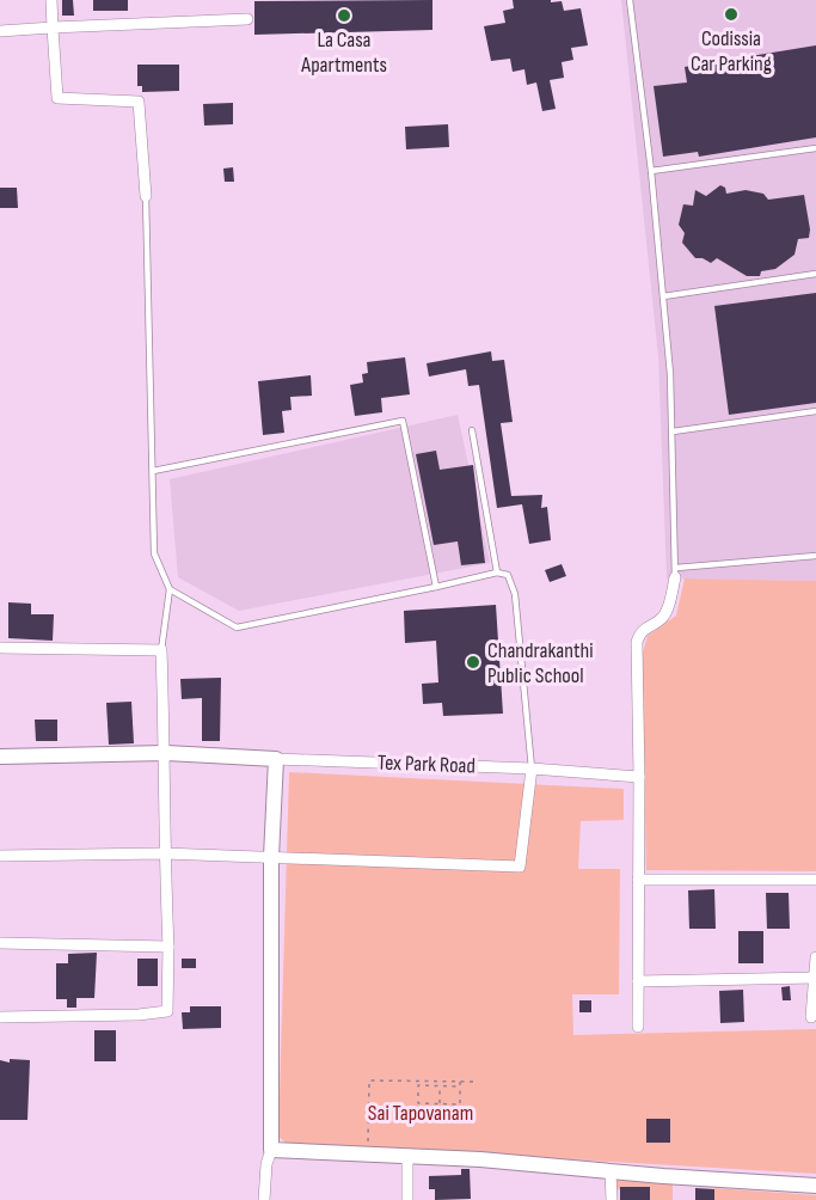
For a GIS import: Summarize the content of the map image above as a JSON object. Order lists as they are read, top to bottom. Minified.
{"streets":{"street":["Tex Park Road"]},"parks":["Sai Tapovanam"],"places":["Codissia Car Parking","La Casa Apartments","Chandrakanthi Public School"]}
